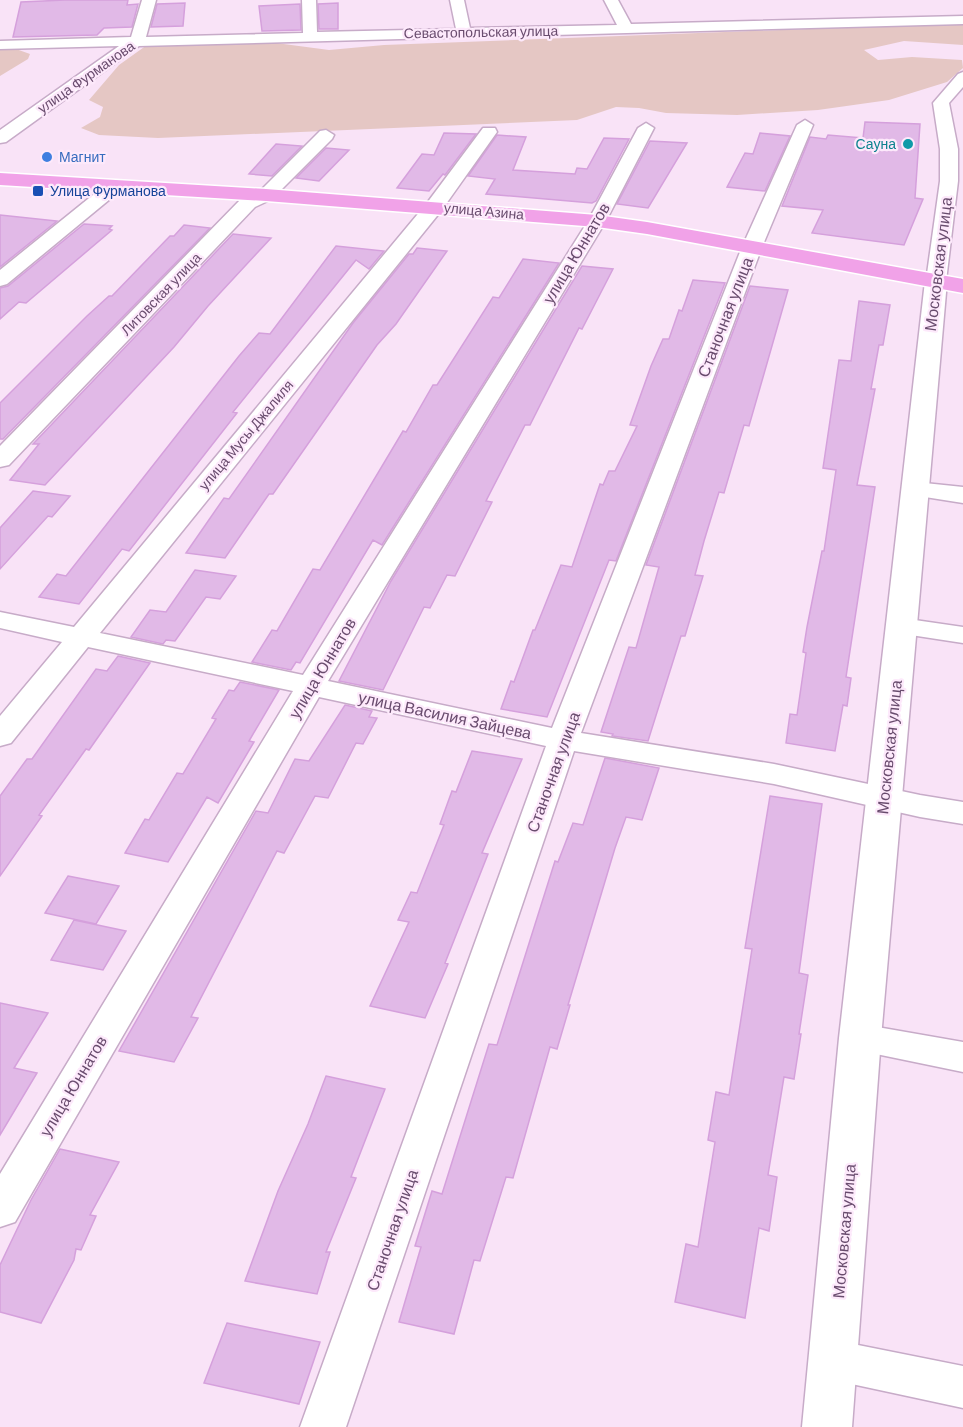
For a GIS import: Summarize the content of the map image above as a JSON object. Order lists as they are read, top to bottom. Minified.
{"streets":{"main road":["улица Азина"],"street":["Севастопольская улица","улица Фурманова","улица Юннатов","Московская улица","Литовская улица","Станочная улица","улица Мусы Джалиля","улица Василия Зайцева"]},"crossings":[["Севастопольская улица","улица Фурманова"],["улица Азина","улица Юннатов"],["улица Азина","Московская улица"],["улица Азина","Литовская улица"],["улица Азина","Станочная улица"],["улица Азина","улица Мусы Джалиля"],["улица Юннатов","улица Василия Зайцева"],["Московская улица","улица Василия Зайцева"],["Станочная улица","улица Василия Зайцева"],["улица Мусы Джалиля","улица Василия Зайцева"]],"places":{"other":["Сауна","Магнит"],"transit":["Улица Фурманова"]}}
